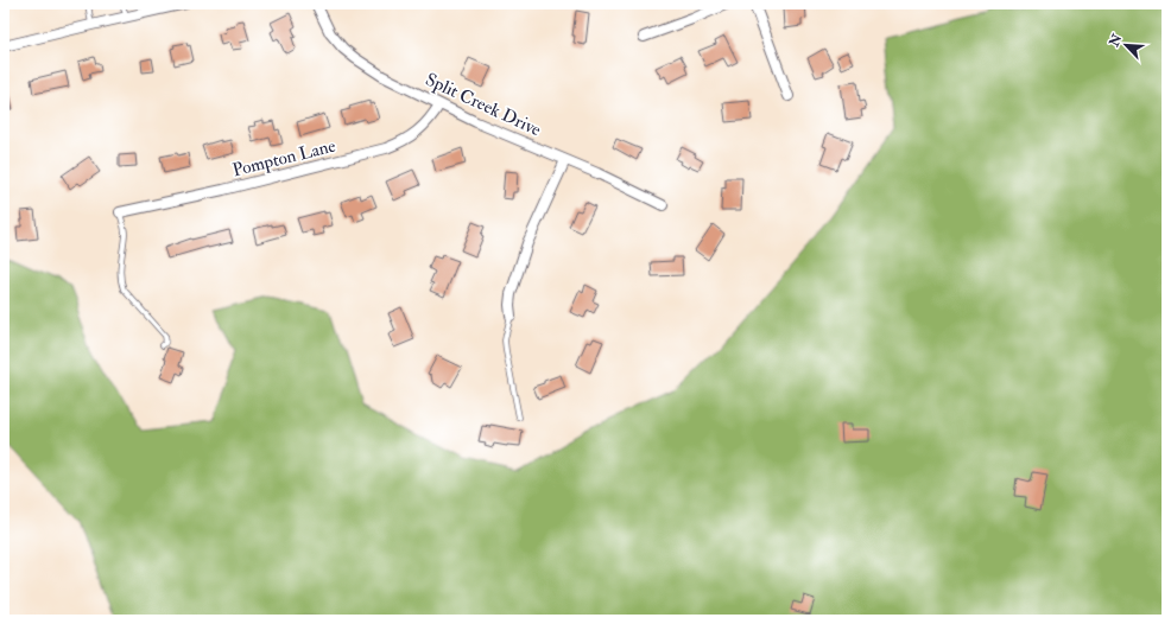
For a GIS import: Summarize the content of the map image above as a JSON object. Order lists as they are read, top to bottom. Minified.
{"streets":{"street":["Split Creek Drive","Pompton Lane"]},"crossings":[["Split Creek Drive","Pompton Lane"]],"north":"top left"}
